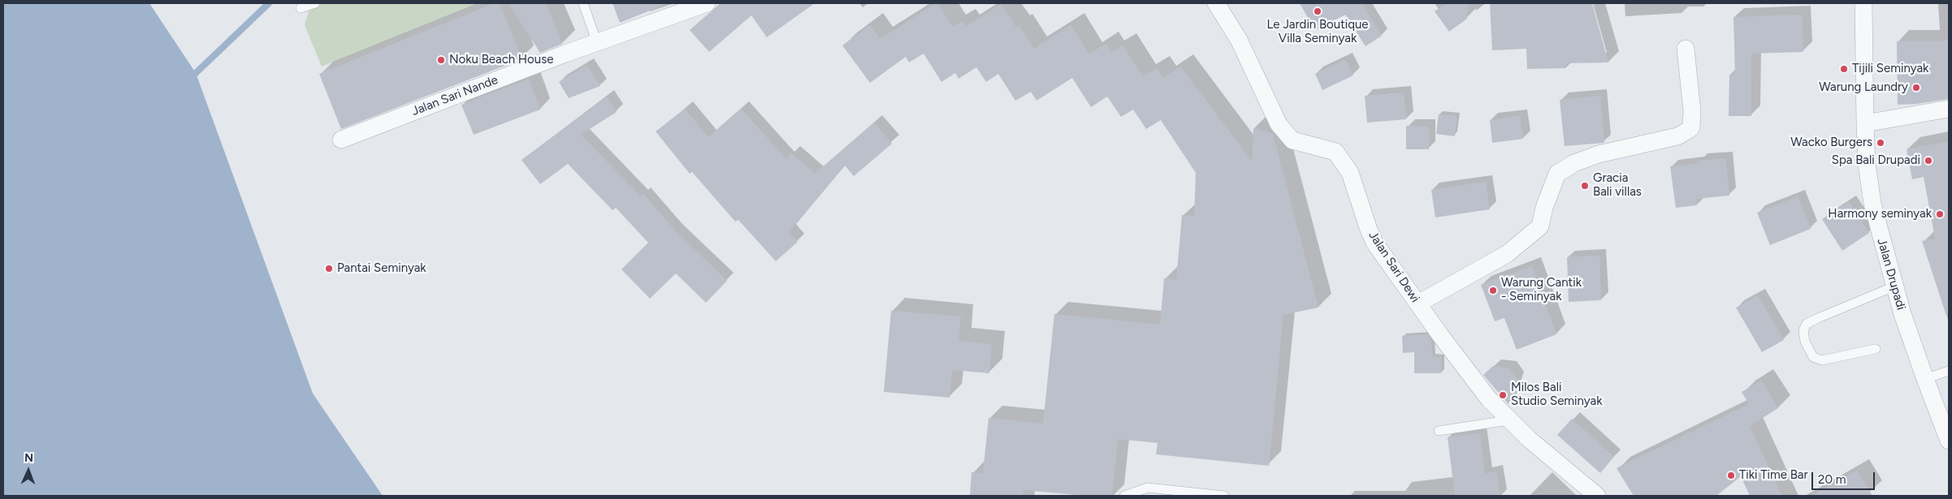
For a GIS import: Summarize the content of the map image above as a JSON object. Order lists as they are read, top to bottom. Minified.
{"streets":{"street":["Jalan Sari Nande","Jalan Sari Dewi","Jalan Drupadi"]},"places":["Le Jardin Boutique Villa Seminyak","Noku Beach House","Tijili Seminyak","Warung Laundry","Wacko Burgers","Spa Bali Drupadi","Gracia Bali villas","Harmony seminyak","Pantai Seminyak","Warung Cantik - Seminyak","Milos Bali Studio Seminyak","Tiki Time Bar"],"scale_bar":"20 m","north":"top"}
